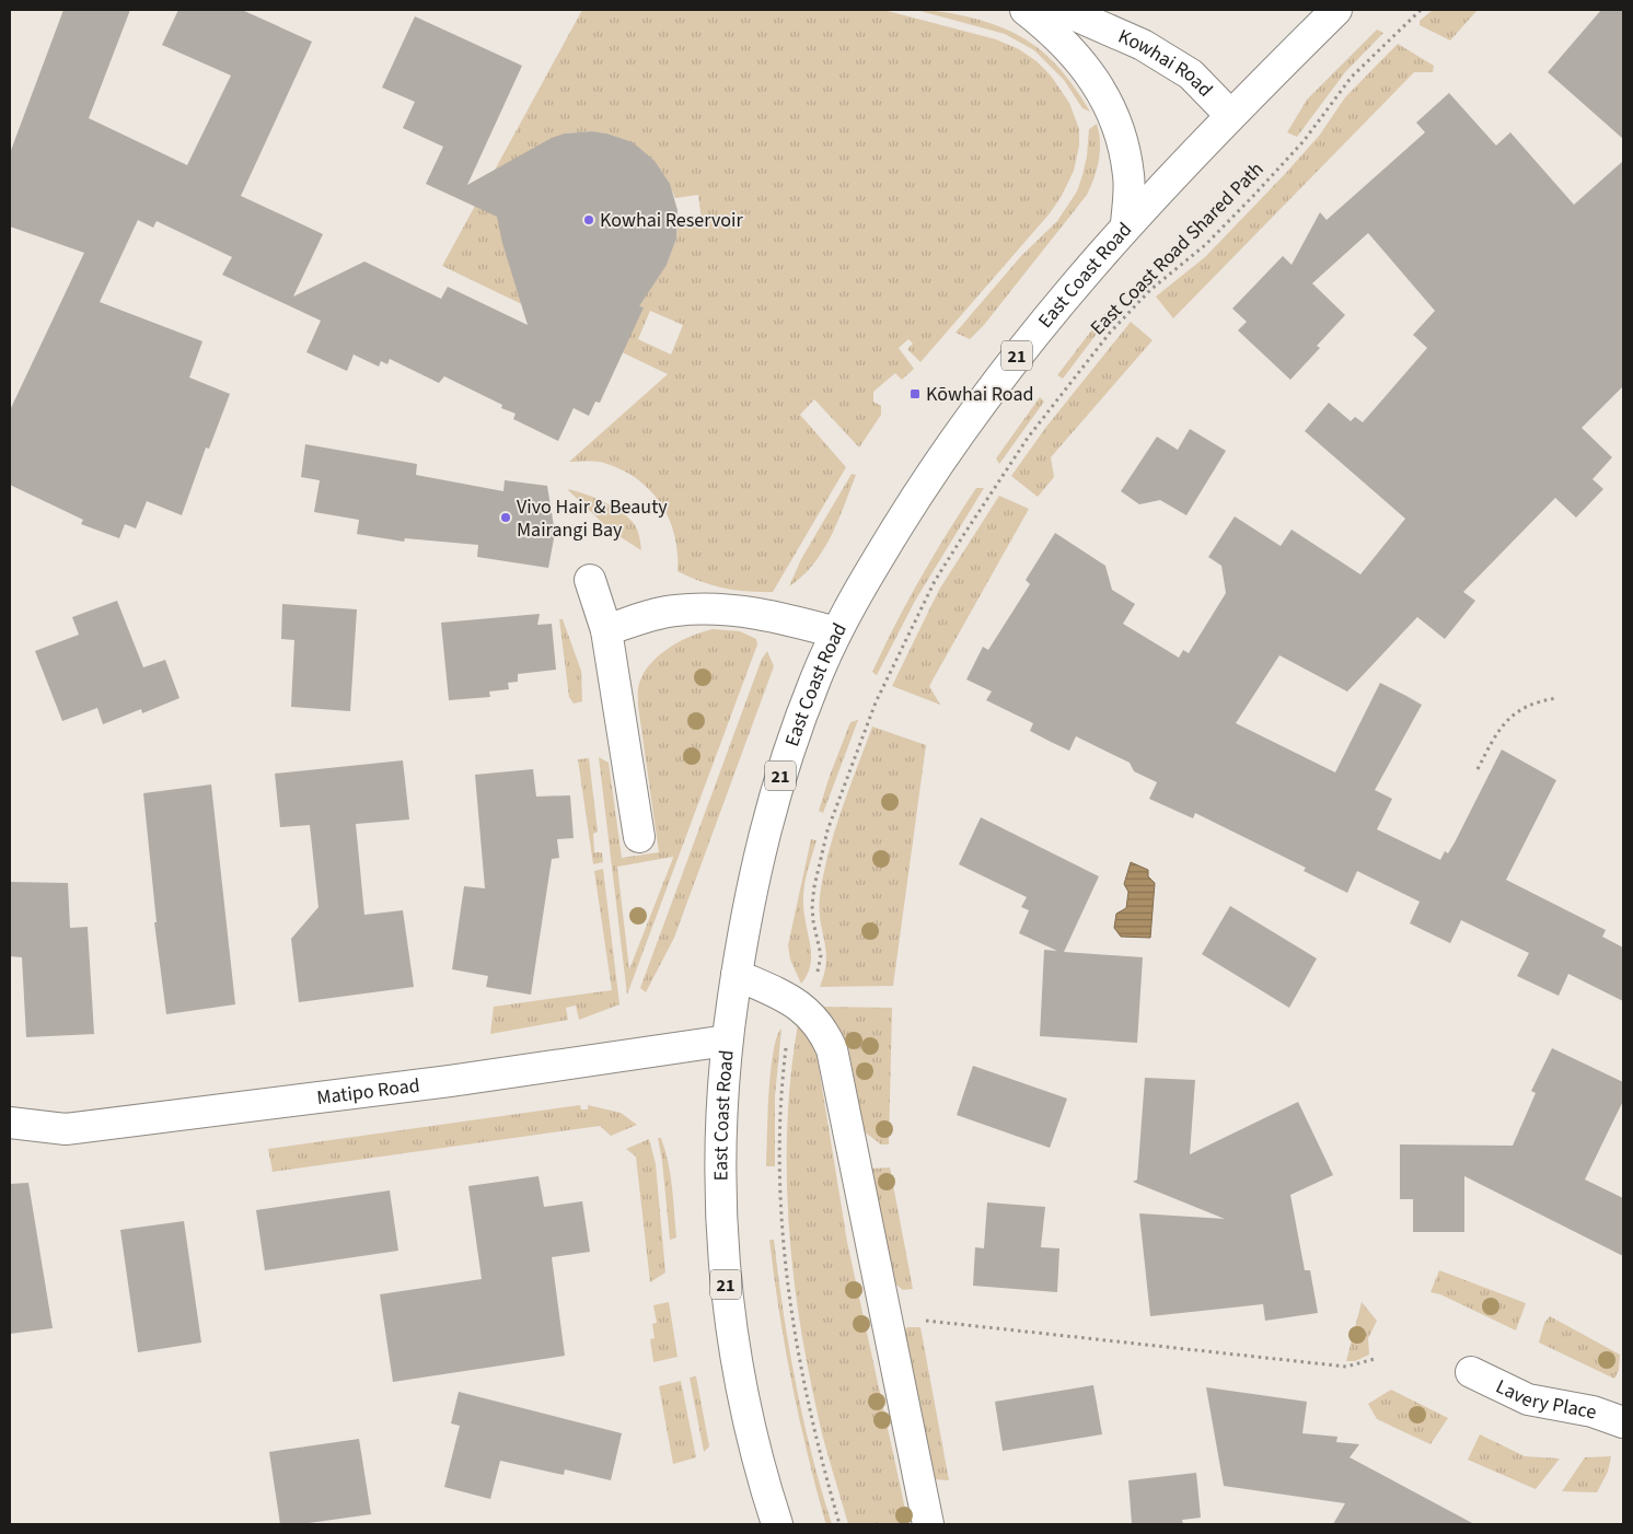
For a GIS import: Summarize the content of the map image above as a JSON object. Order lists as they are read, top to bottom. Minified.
{"streets":{"main road":["Kowhai Road","East Coast Road","21","Matipo Road","Lavery Place"],"path":["East Coast Road Shared Path"]},"crossings":[["Kowhai Road","East Coast Road"],["East Coast Road","Matipo Road"]],"places":{"other":["Kowhai Reservoir","Vivo Hair & Beauty Mairangi Bay"],"transit":["Kōwhai Road"]}}
